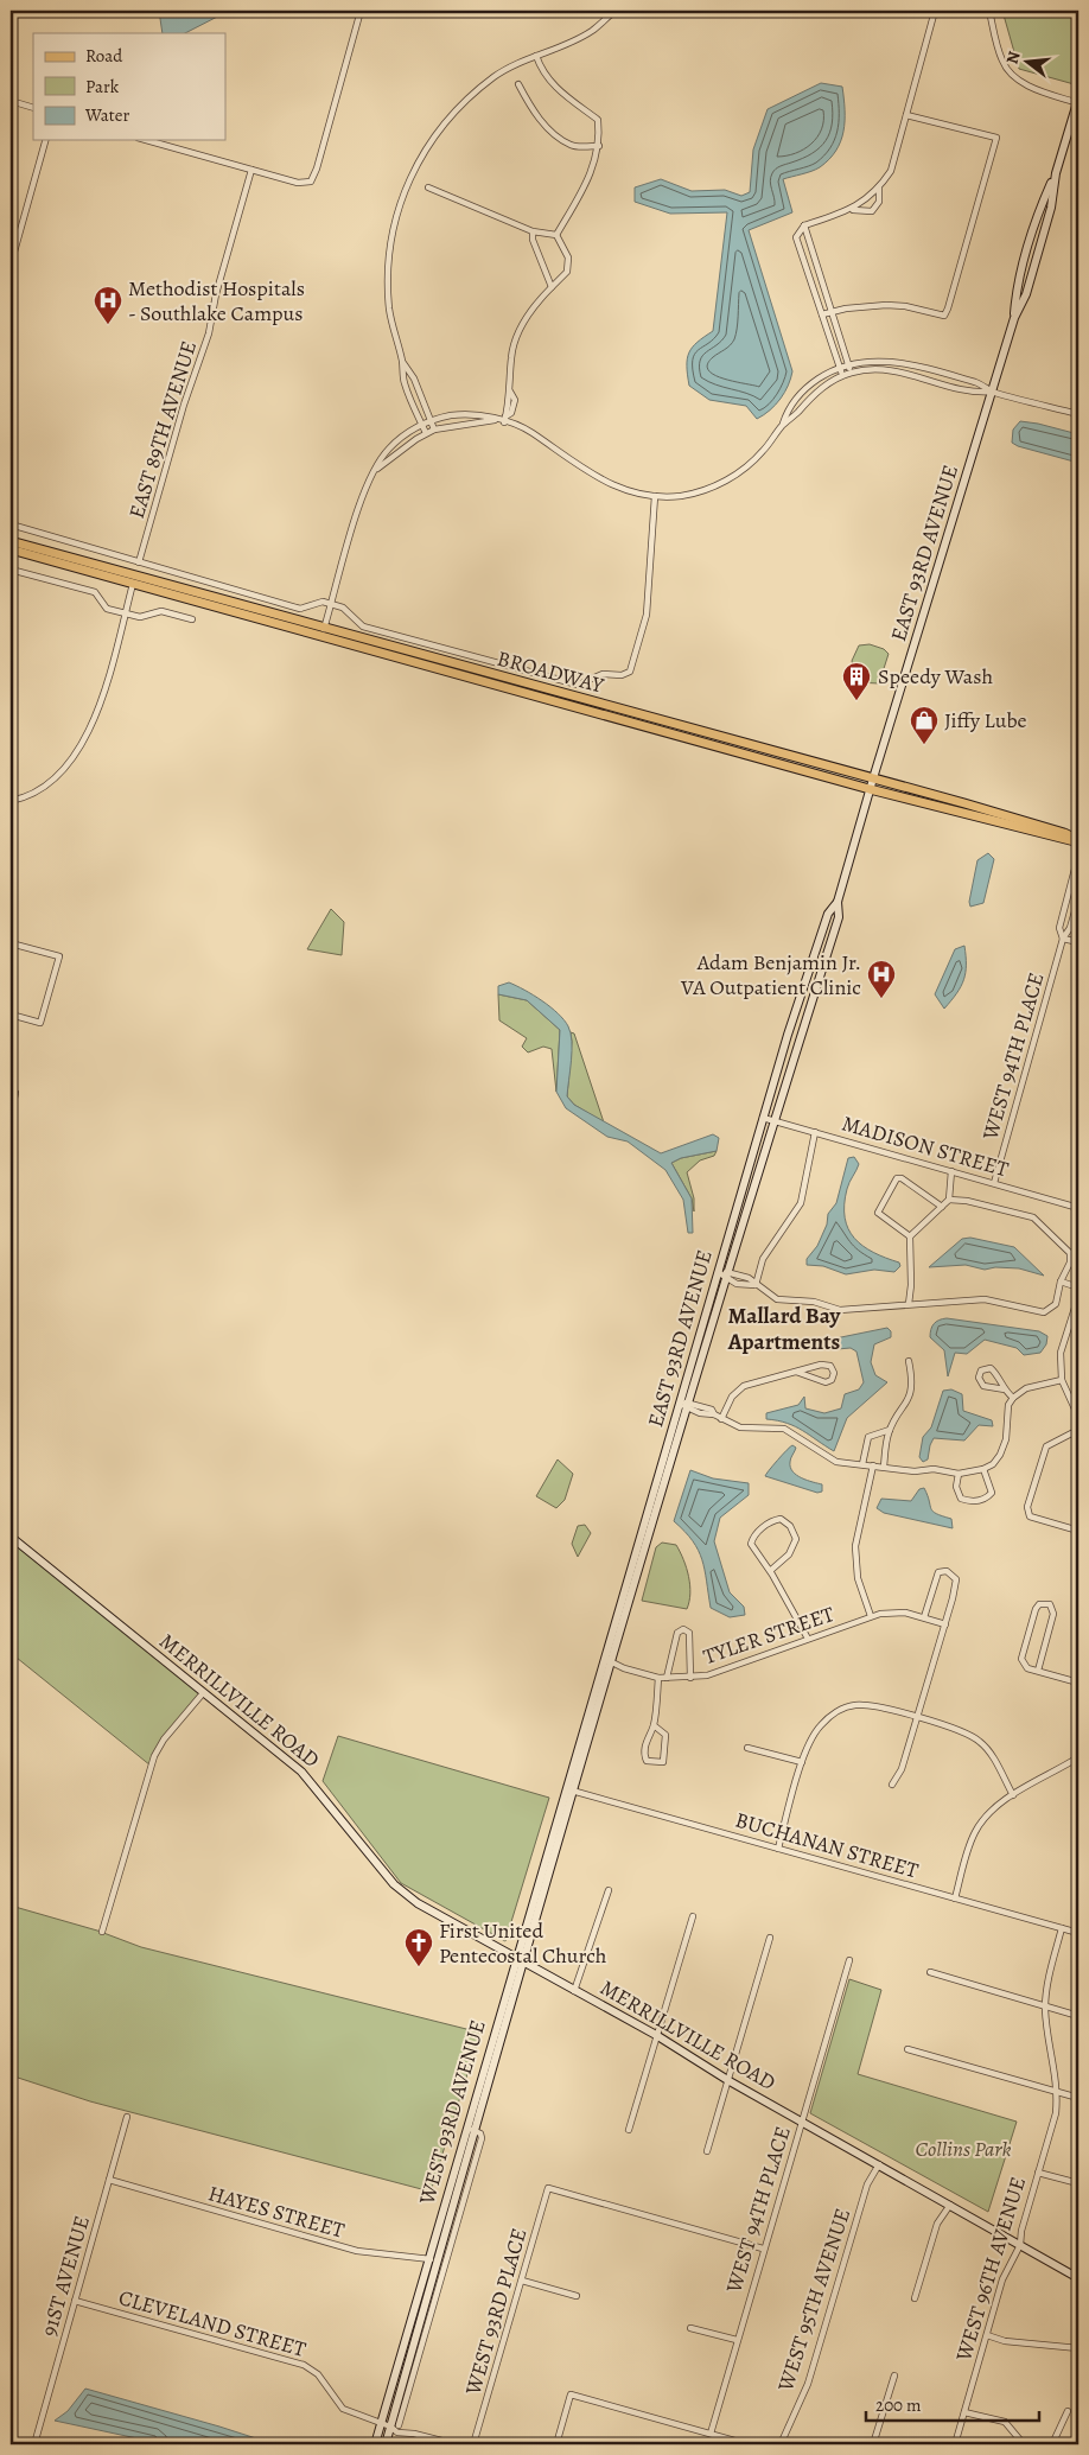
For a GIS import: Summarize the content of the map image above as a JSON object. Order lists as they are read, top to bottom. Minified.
{"streets":{"main road":["BROADWAY"],"street":["EAST 89TH AVENUE","EAST 93RD AVENUE","WEST 94TH PLACE","MADISON STREET","TYLER STREET","MERRILLVILLE ROAD","BUCHANAN STREET","WEST 93RD AVENUE","HAYES STREET","WEST 96TH AVENUE","91ST AVENUE","WEST 95TH AVENUE","WEST 93RD PLACE","CLEVELAND STREET"]},"crossings":[["EAST 93RD AVENUE","BROADWAY"],["EAST 93RD AVENUE","MADISON STREET"],["EAST 93RD AVENUE","TYLER STREET"],["EAST 93RD AVENUE","BUCHANAN STREET"],["EAST 93RD AVENUE","WEST 93RD AVENUE"],["WEST 94TH PLACE","MADISON STREET"],["WEST 94TH PLACE","MERRILLVILLE ROAD"],["WEST 94TH PLACE","WEST 93RD PLACE"],["MERRILLVILLE ROAD","WEST 93RD AVENUE"],["MERRILLVILLE ROAD","WEST 96TH AVENUE"],["MERRILLVILLE ROAD","WEST 95TH AVENUE"],["BUCHANAN STREET","WEST 93RD AVENUE"],["BUCHANAN STREET","WEST 96TH AVENUE"],["WEST 93RD AVENUE","HAYES STREET"],["WEST 93RD AVENUE","CLEVELAND STREET"],["HAYES STREET","91ST AVENUE"],["91ST AVENUE","CLEVELAND STREET"]],"districts":["Mallard Bay Apartments"],"parks":["Collins Park"],"places":{"hospital":["Methodist Hospitals - Southlake Campus","Adam Benjamin Jr. VA Outpatient Clinic"],"building":["Speedy Wash"],"shop":["Jiffy Lube"],"church":["First United Pentecostal Church"]},"legend":["Road","Park","Water"],"scale_bar":"200 m","north":"left"}
